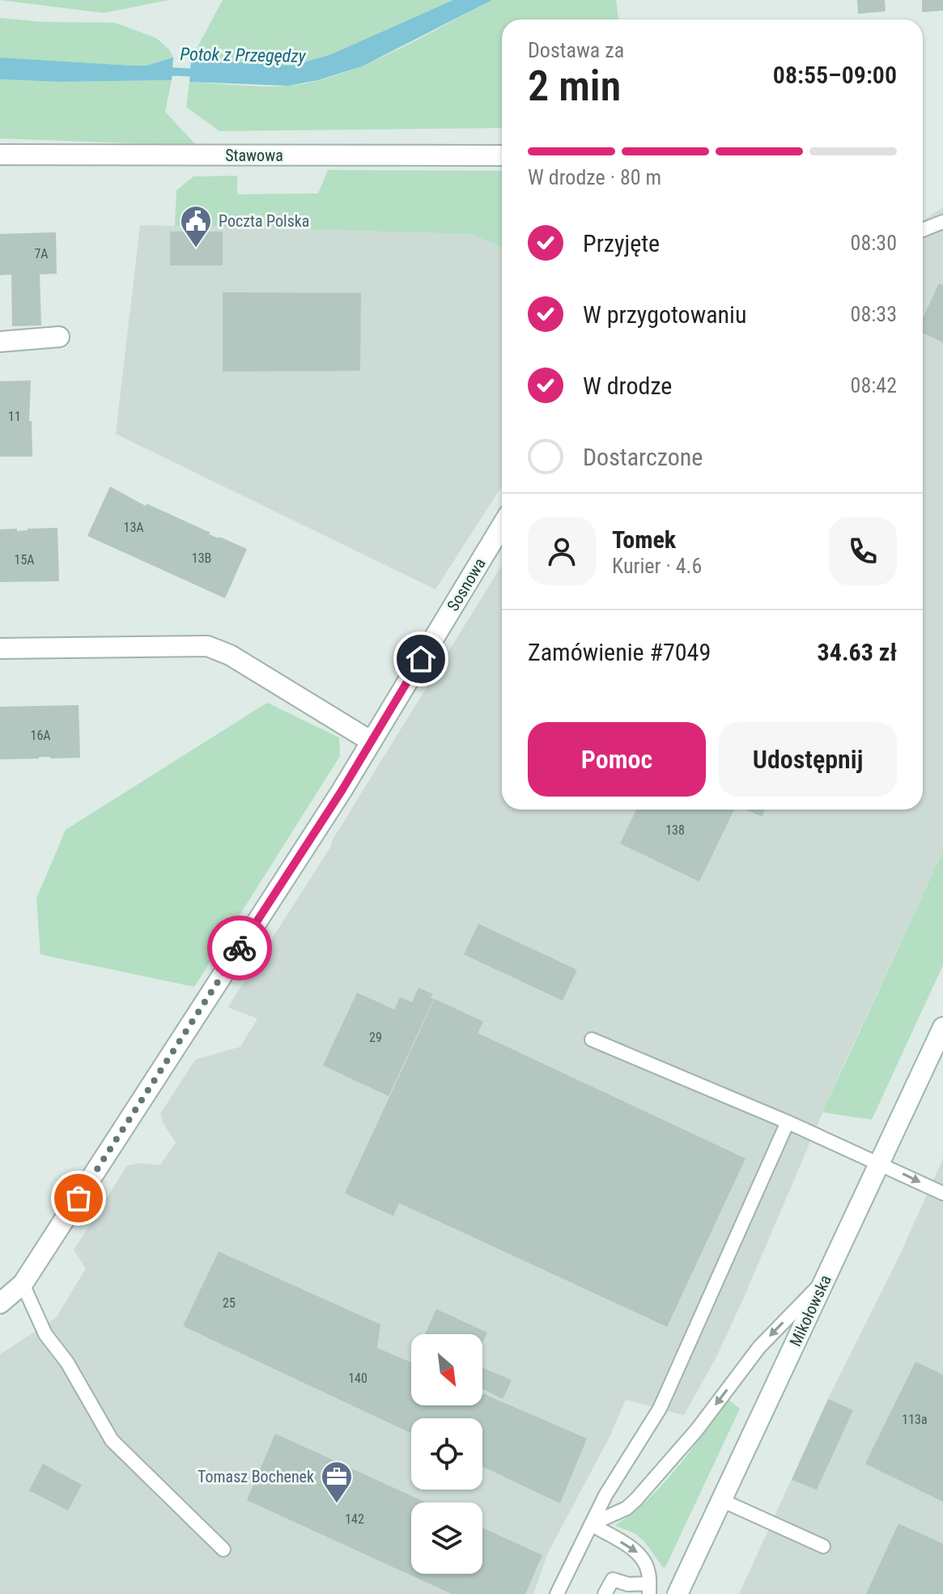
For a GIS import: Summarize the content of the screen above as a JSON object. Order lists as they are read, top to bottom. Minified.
{"streets":{"street":["Stawowa","Sosnowa","Mikołowska"]},"water":["Potok z Przegędzy"],"places":{"public building":["Poczta Polska"],"office":["Tomasz Bochenek"]},"house_numbers":["7A","11","13A","13B","15A","16A","138","29","25","140","113a","142"],"north":"bottom right","page":{"heading":["2 min","Dostawa za","08:55–09:00"],"panel":["Tomek","Kurier · 4.6","Zamówienie #7049","34.63 zł"],"bar":"W drodze · 80 m","list":[["Przyjęte","08:30"],["W przygotowaniu","08:33"],["W drodze","08:42"],"Dostarczone"],"buttons":["Pomoc","Udostępnij"]}}
